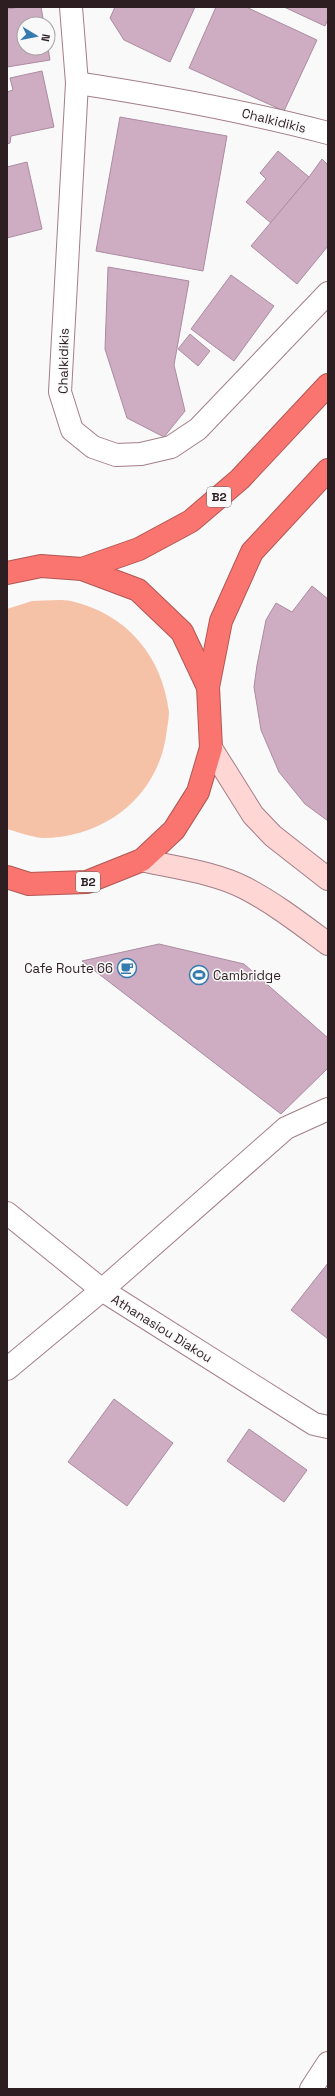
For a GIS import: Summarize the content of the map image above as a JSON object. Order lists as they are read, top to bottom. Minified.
{"streets":{"highway":["B2"],"street":["Chalkidikis","Athanasiou Diakou"]},"places":{"cafe":["Cafe Route 66"],"sports":["Cambridge"]},"north":"right"}
